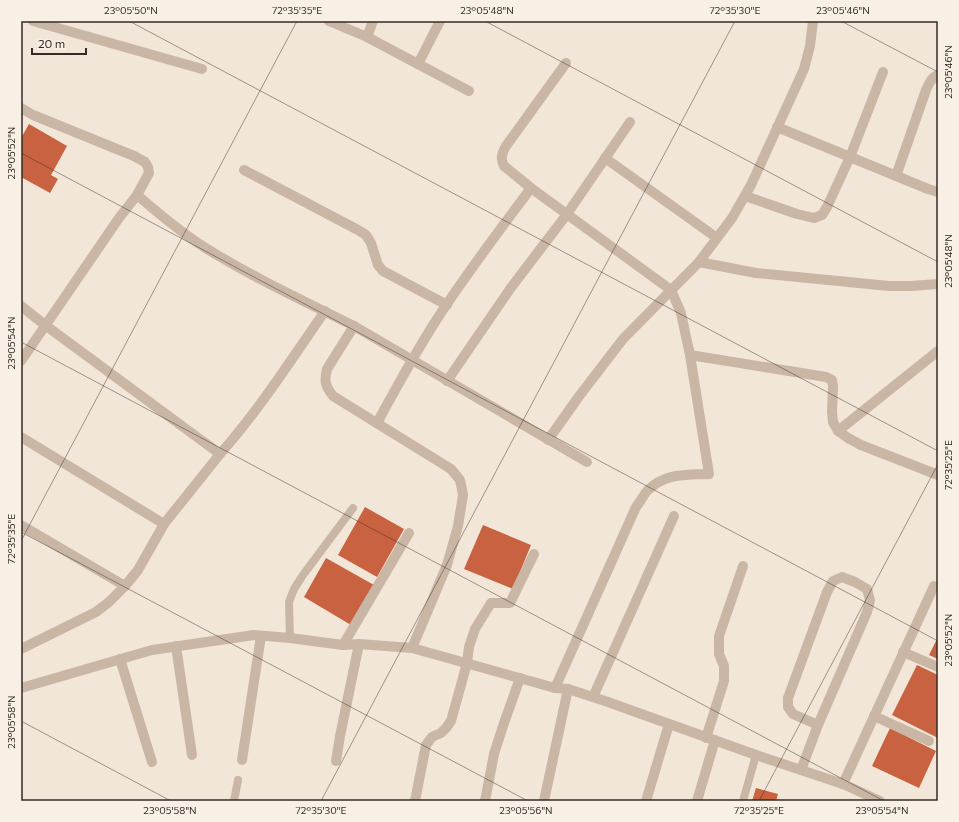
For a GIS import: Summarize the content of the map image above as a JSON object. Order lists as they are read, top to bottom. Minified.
{"scale_bar":"20 m","coordinates":["23°05'50\"N","72°35'35\"E","23°05'48\"N","72°35'30\"E","23°05'46\"N","23°05'52\"N","23°05'54\"N","72°35'25\"E","23°05'58\"N","23°05'56\"N"]}
